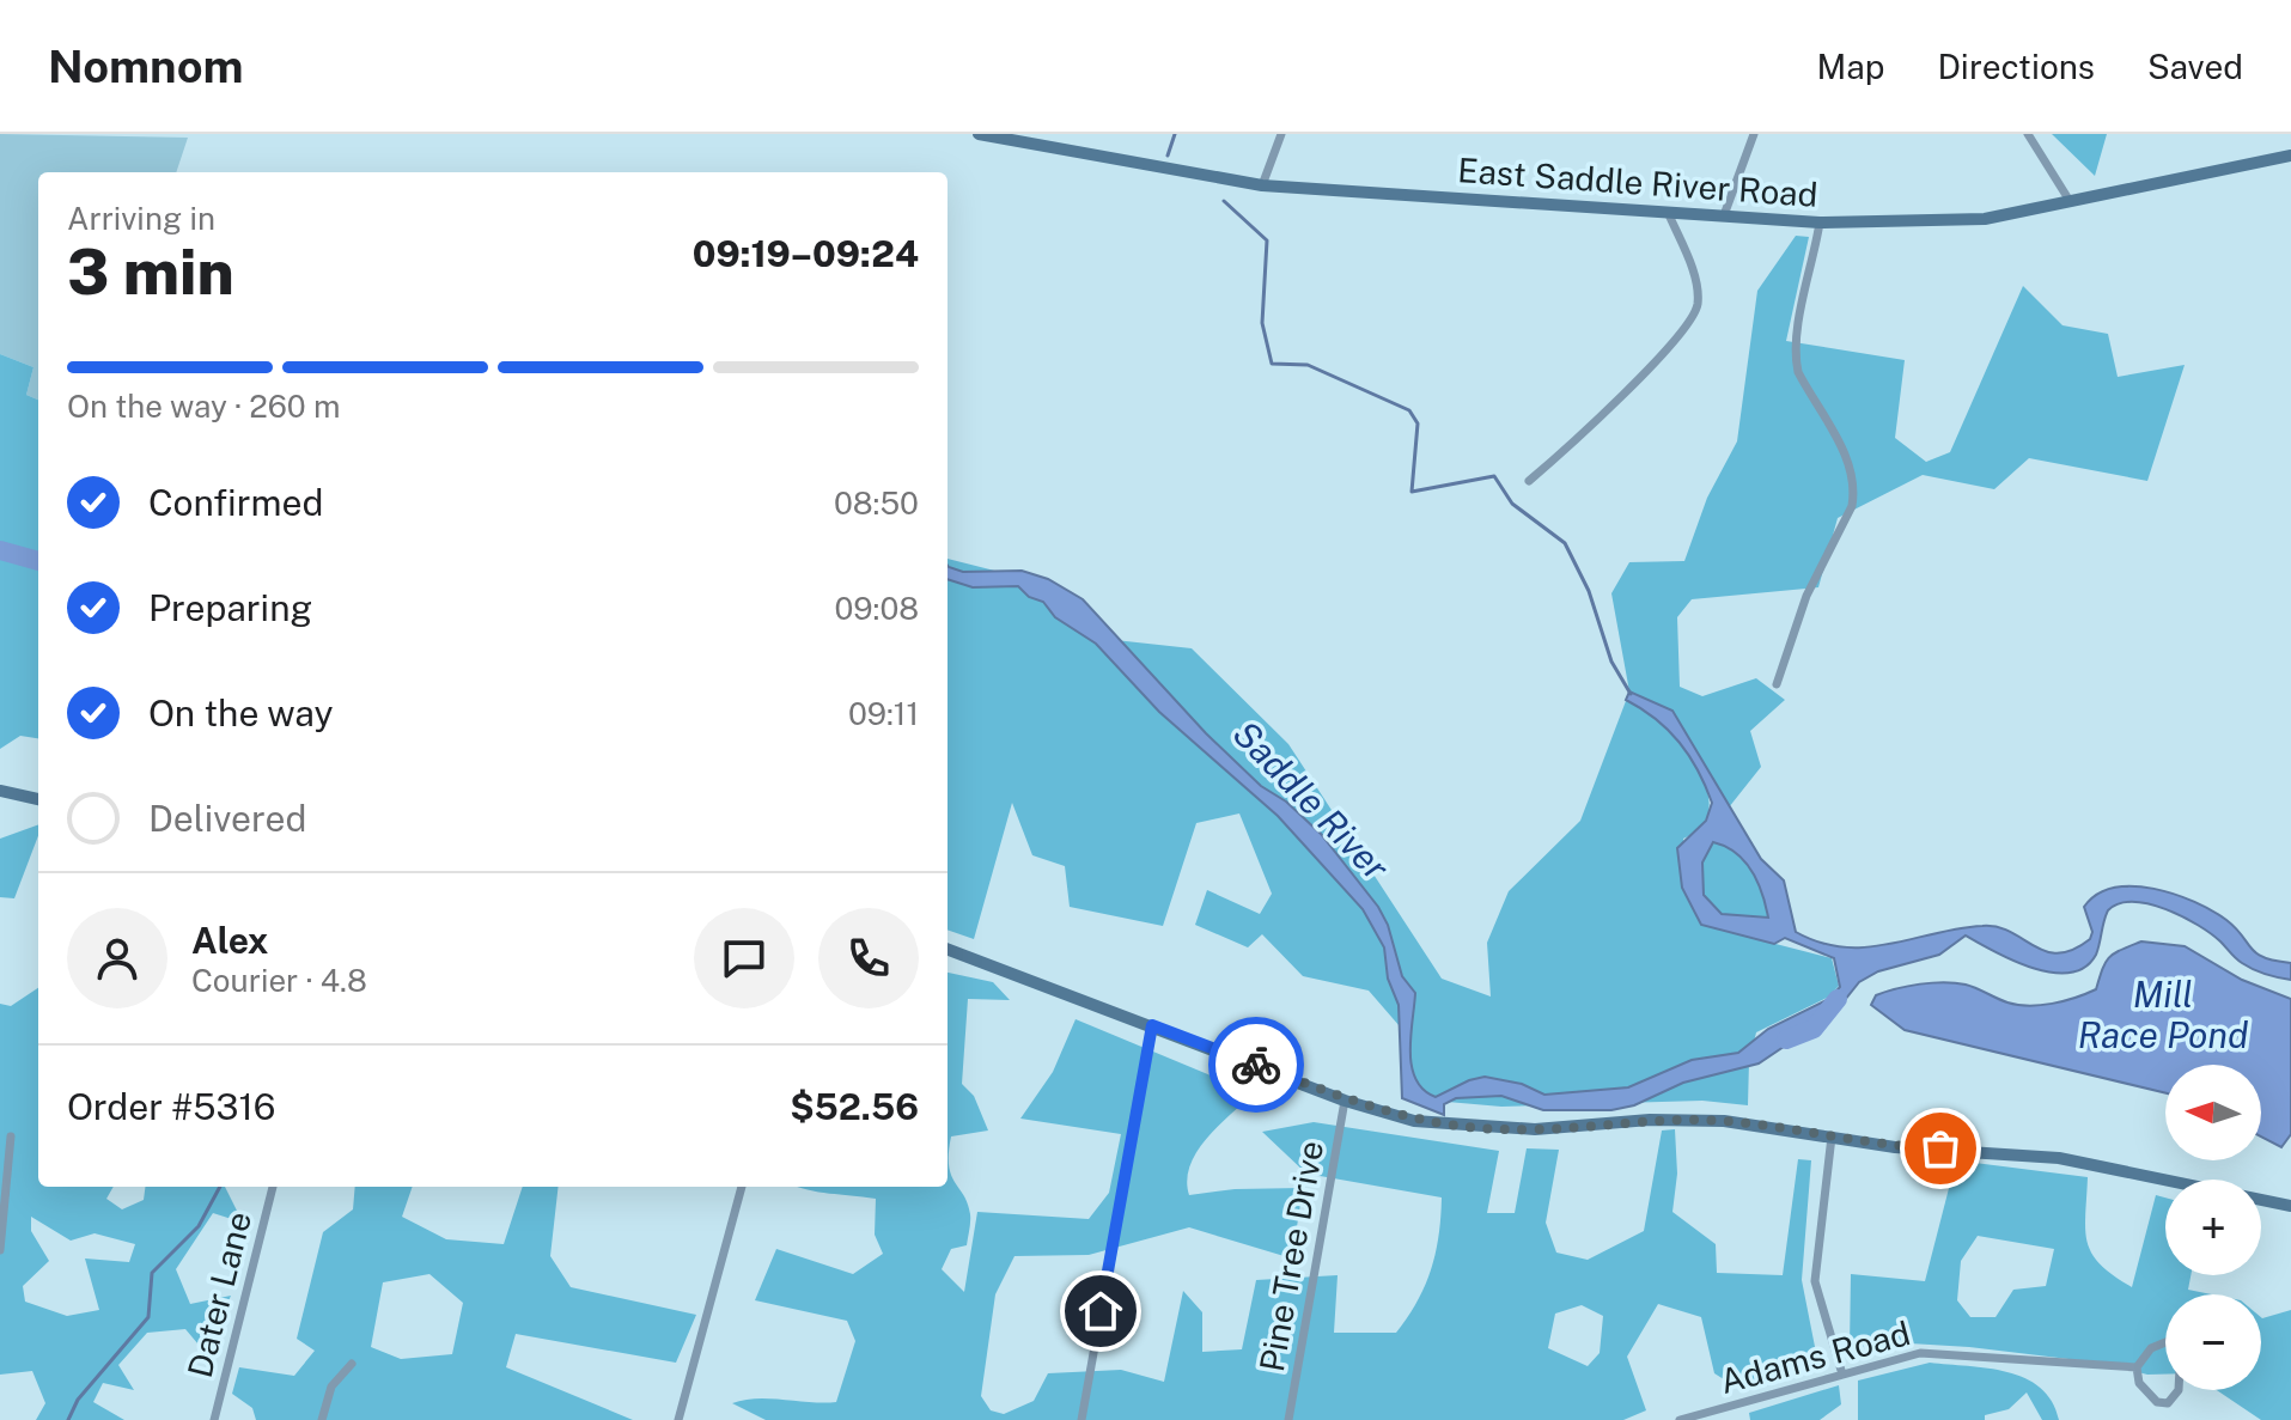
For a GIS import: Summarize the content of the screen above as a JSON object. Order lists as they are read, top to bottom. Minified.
{"streets":{"main road":["East Saddle River Road"],"street":["Pine Tree Drive","Dater Lane","Adams Road"]},"water":["Saddle River","Mill Race Pond"],"north":"left","page":{"header":"Nomnom","nav":["Map","Directions","Saved"],"heading":["3 min","Arriving in","09:19–09:24"],"panel":["Alex","Courier · 4.8","Order #5316","$52.56"],"bar":"On the way · 260 m","list":[["Confirmed","08:50"],["Preparing","09:08"],["On the way","09:11"],"Delivered"],"map_buttons":["+","−"]}}
